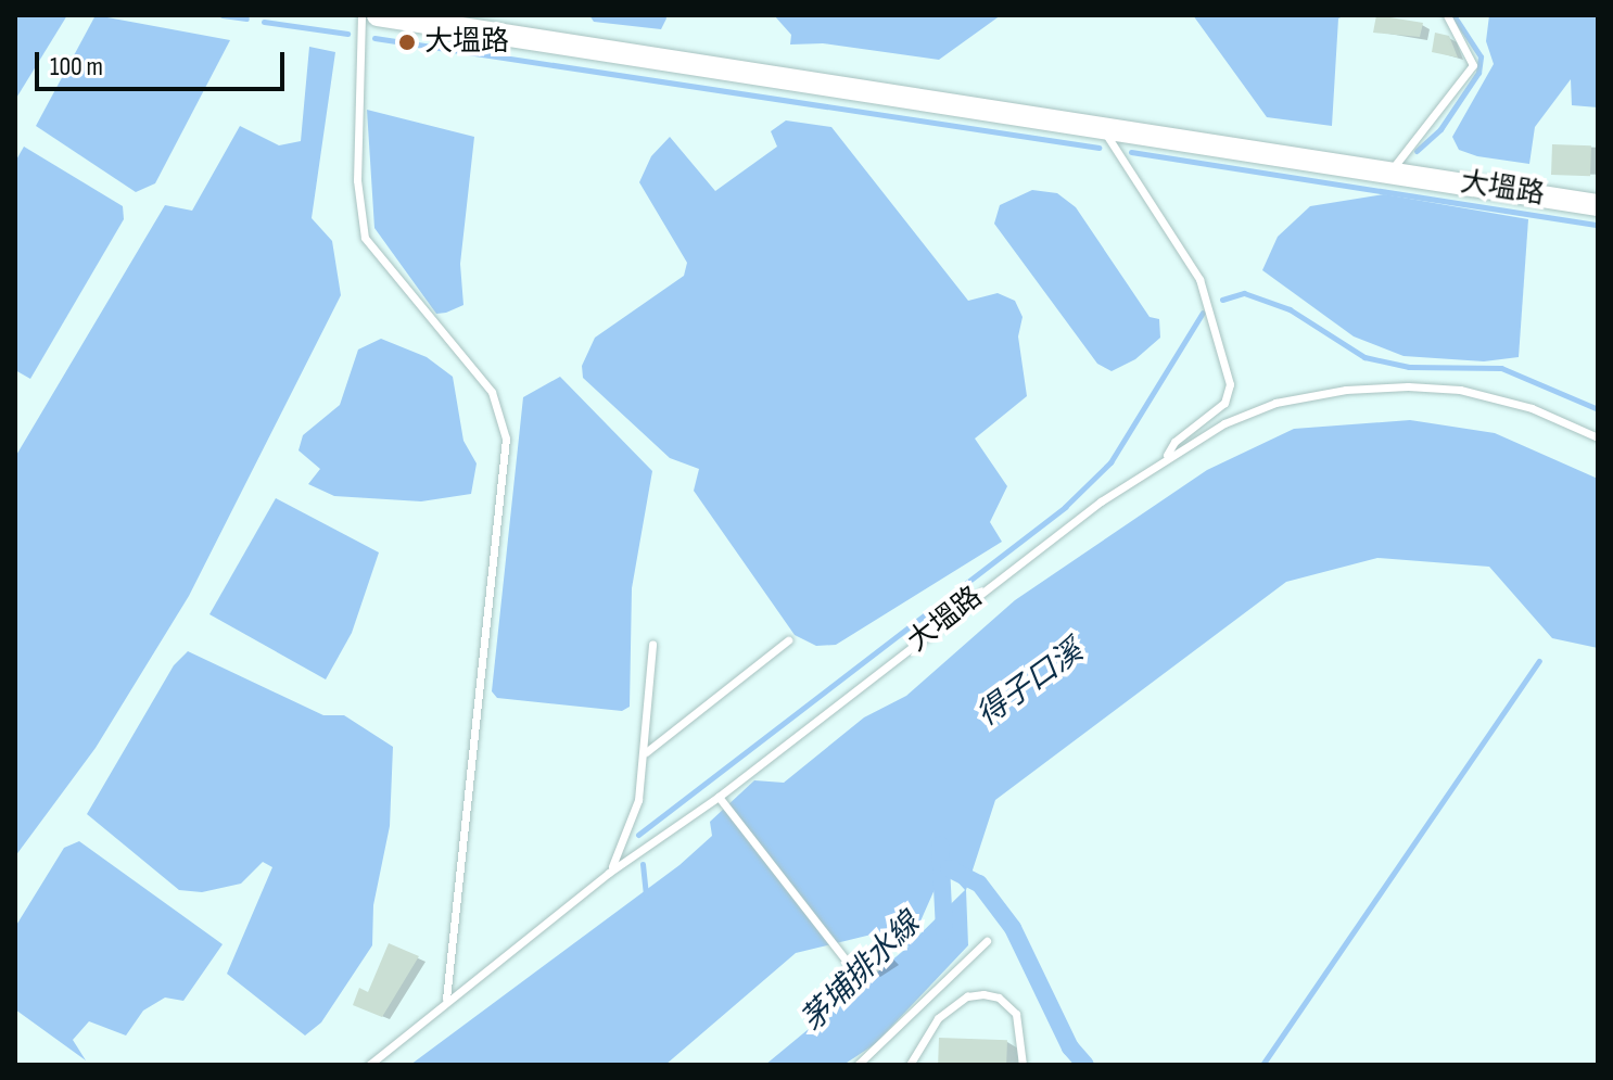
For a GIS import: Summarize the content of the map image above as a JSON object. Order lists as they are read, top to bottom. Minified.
{"streets":{"street":["大塭路"]},"water":["得子口溪","茅埔排水線"],"places":["大塭路"],"scale_bar":"100 m"}
